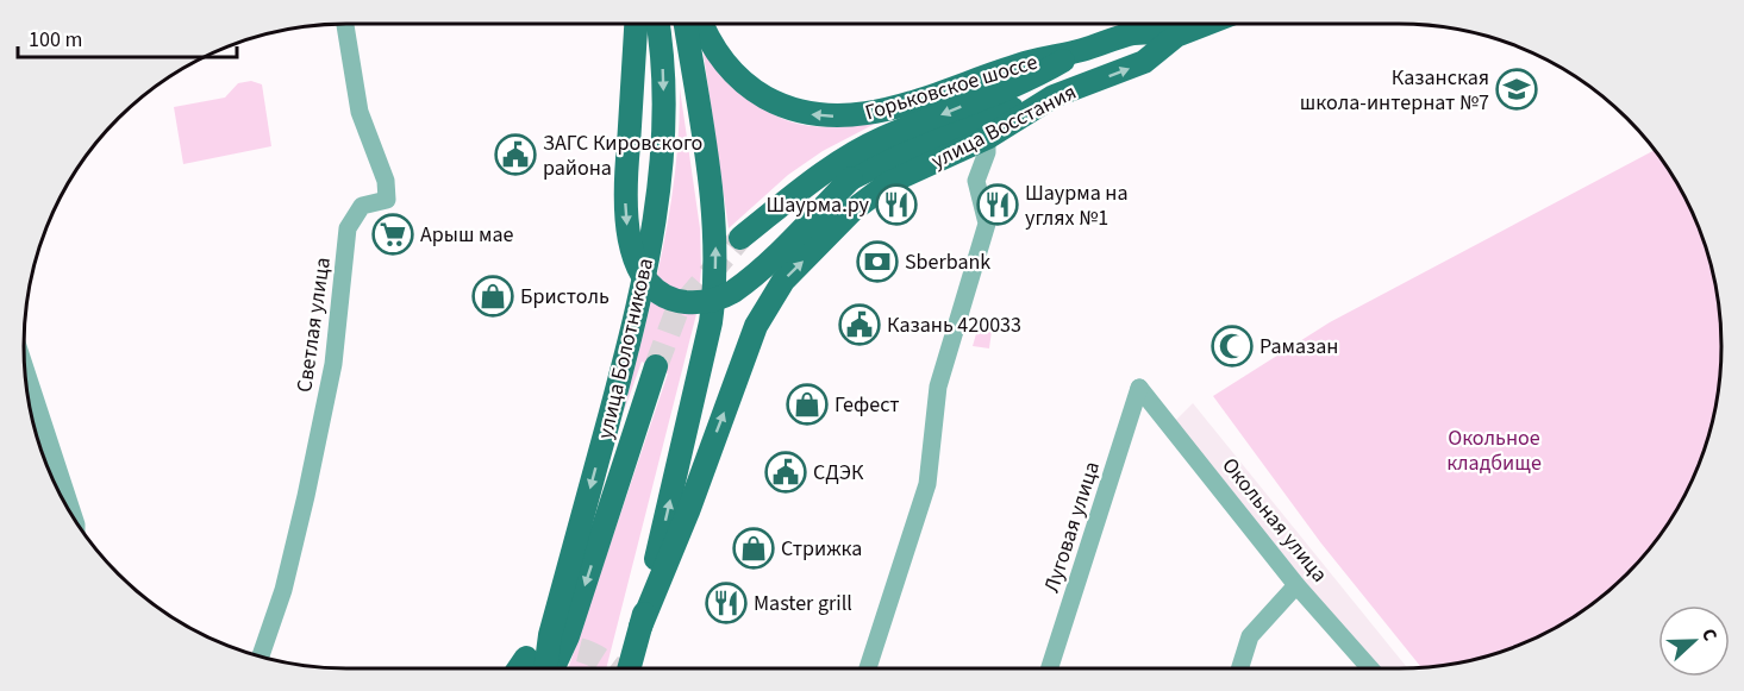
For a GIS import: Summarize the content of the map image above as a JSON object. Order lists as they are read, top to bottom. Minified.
{"streets":{"main road":["Горьковское шоссе","улица Восстания","улица Болотникова"],"street":["Светлая улица","Окольная улица","Луговая улица"]},"crossings":[["Горьковское шоссе","улица Восстания"],["Окольная улица","Луговая улица"]],"one_way":["Горьковское шоссе"],"parks":["Окольное кладбище"],"places":{"school or university":["Казанская школа-интернат №7"],"public building":["ЗАГС Кировского района","Казань 420033","СДЭК"],"restaurant":["Шаурма.ру","Шаурма на углях №1","Master grill"],"supermarket":["Арыш мае"],"bank":["Sberbank"],"shop":["Бристоль","Гефест","Стрижка"],"mosque":["Рамазан"]},"scale_bar":"100 m","north":"right"}
